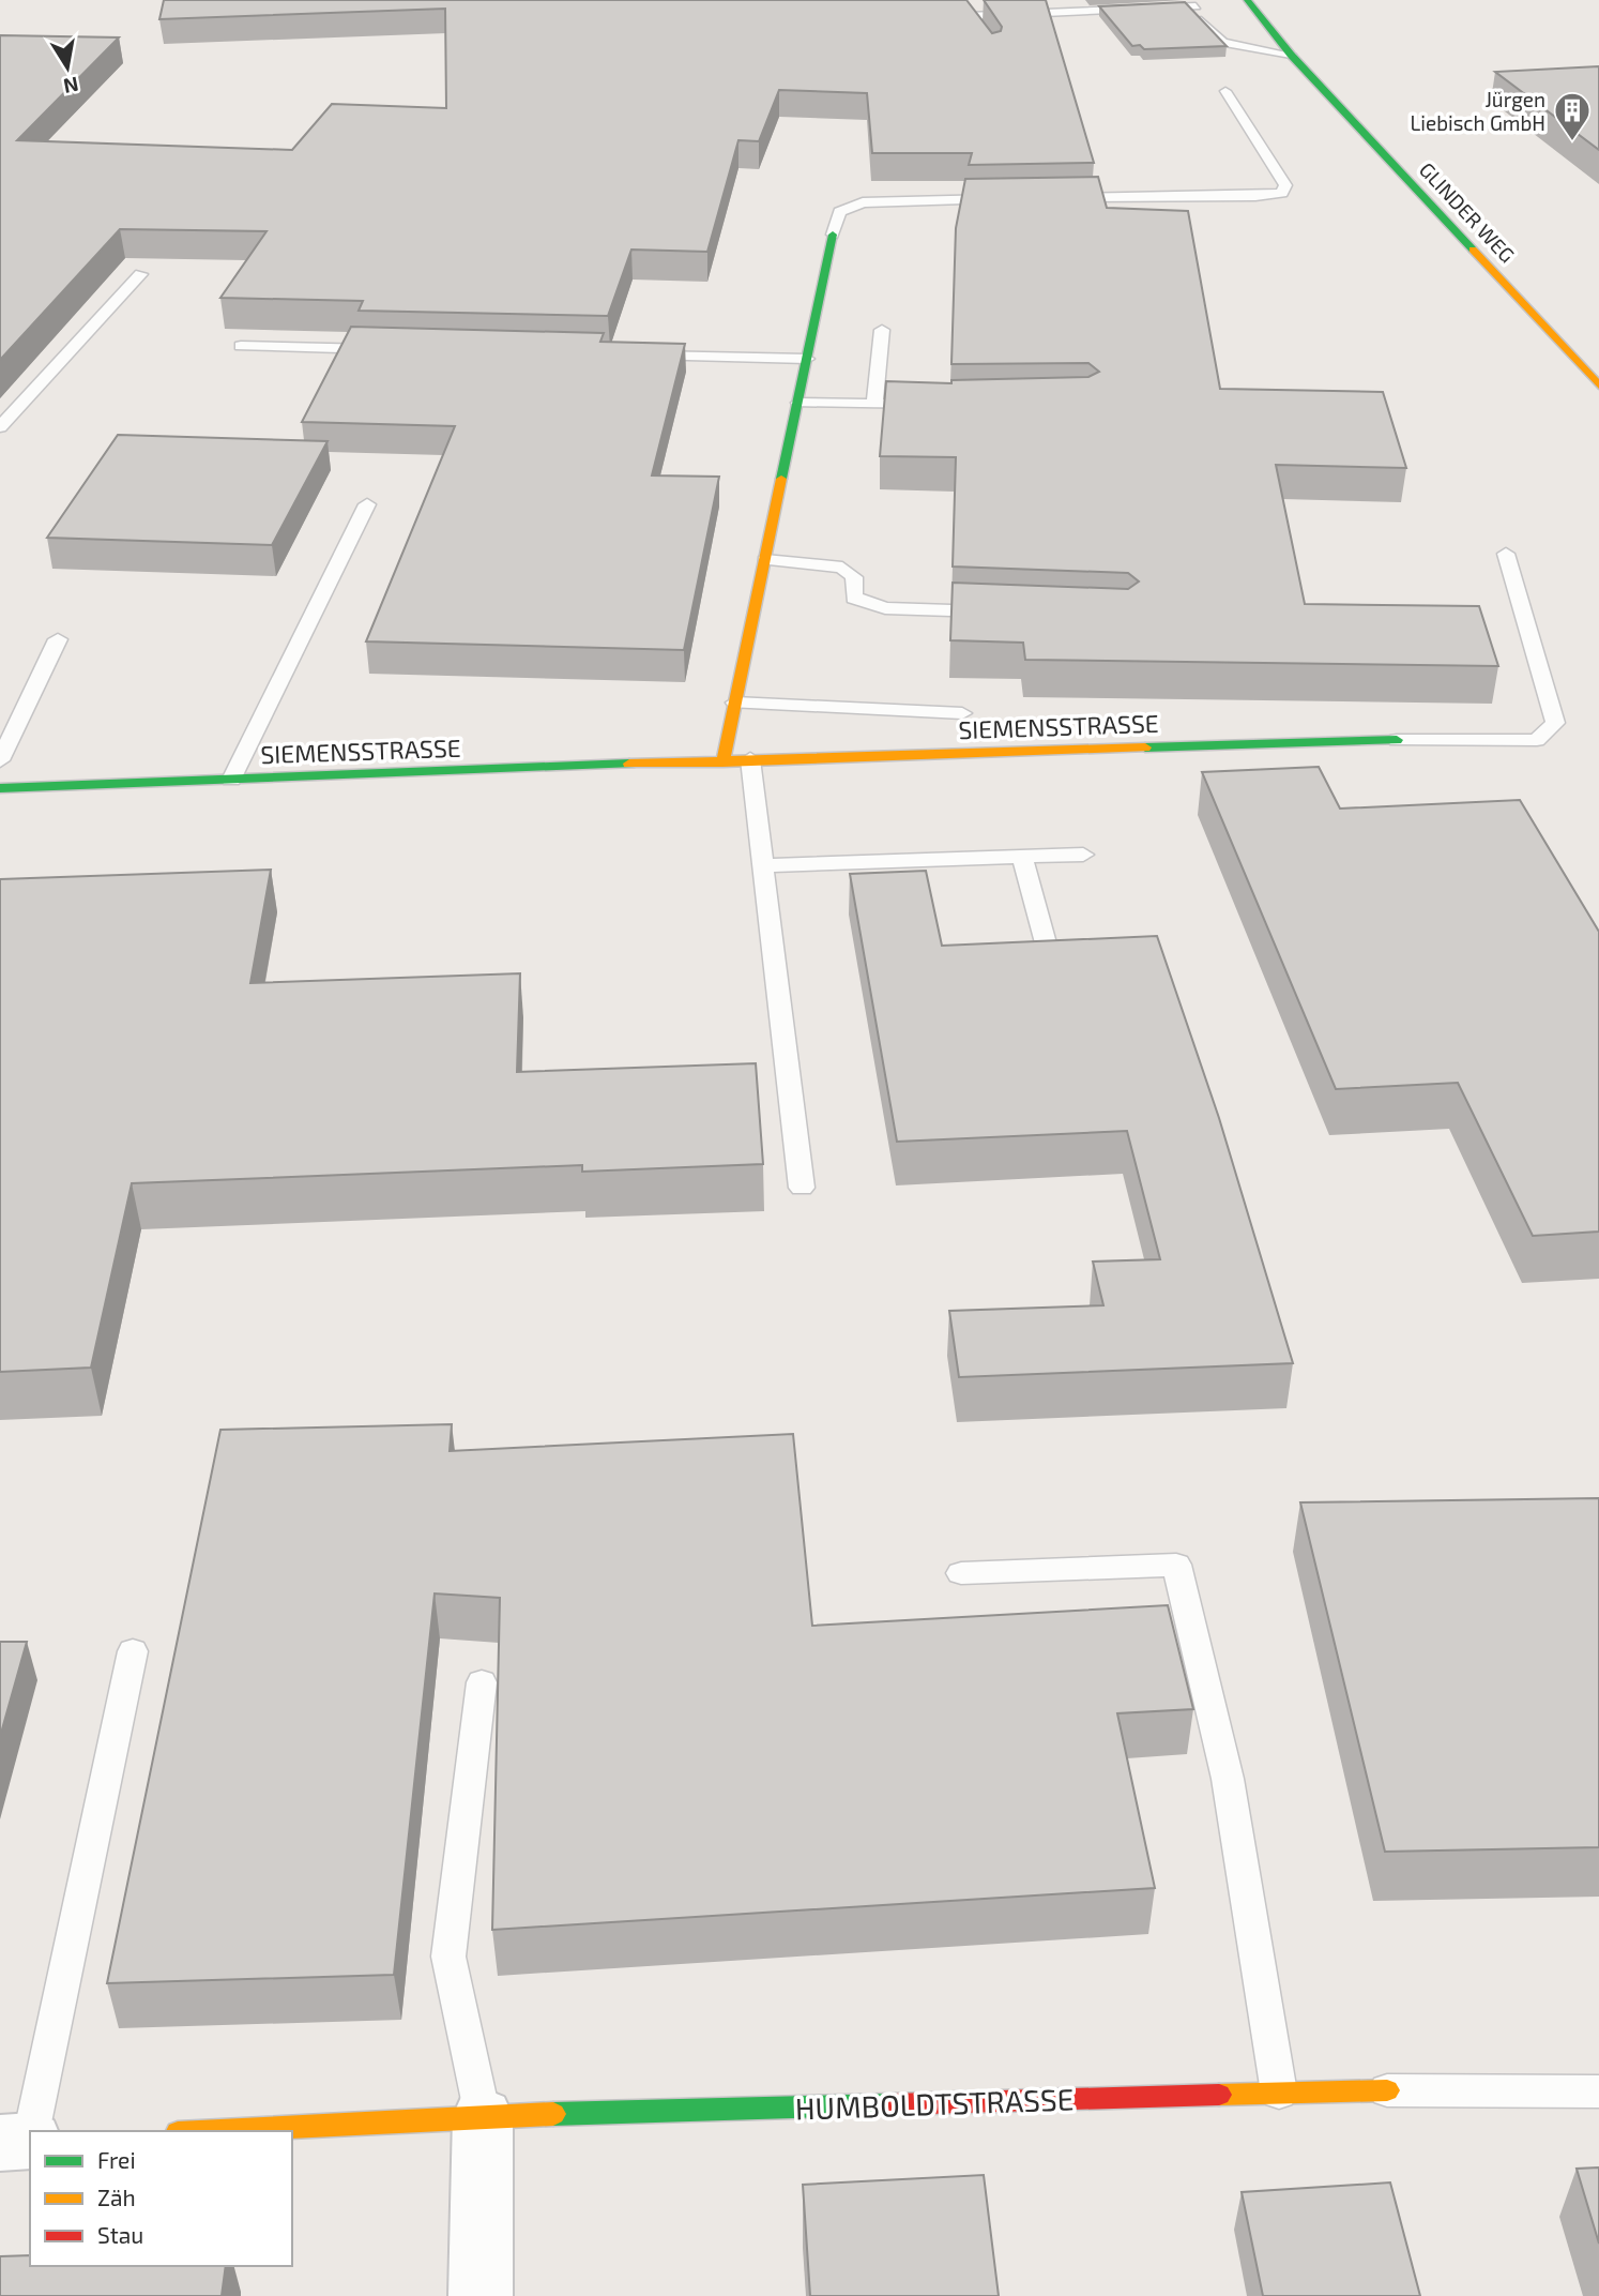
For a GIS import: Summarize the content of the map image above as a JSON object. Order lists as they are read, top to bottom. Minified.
{"streets":{"street":["GLINDER WEG","SIEMENSSTRASSE","HUMBOLDTSTRASSE"]},"places":{"building":["Jürgen Liebisch GmbH"]},"legend":["Frei","Zäh","Stau"],"north":"bottom"}
